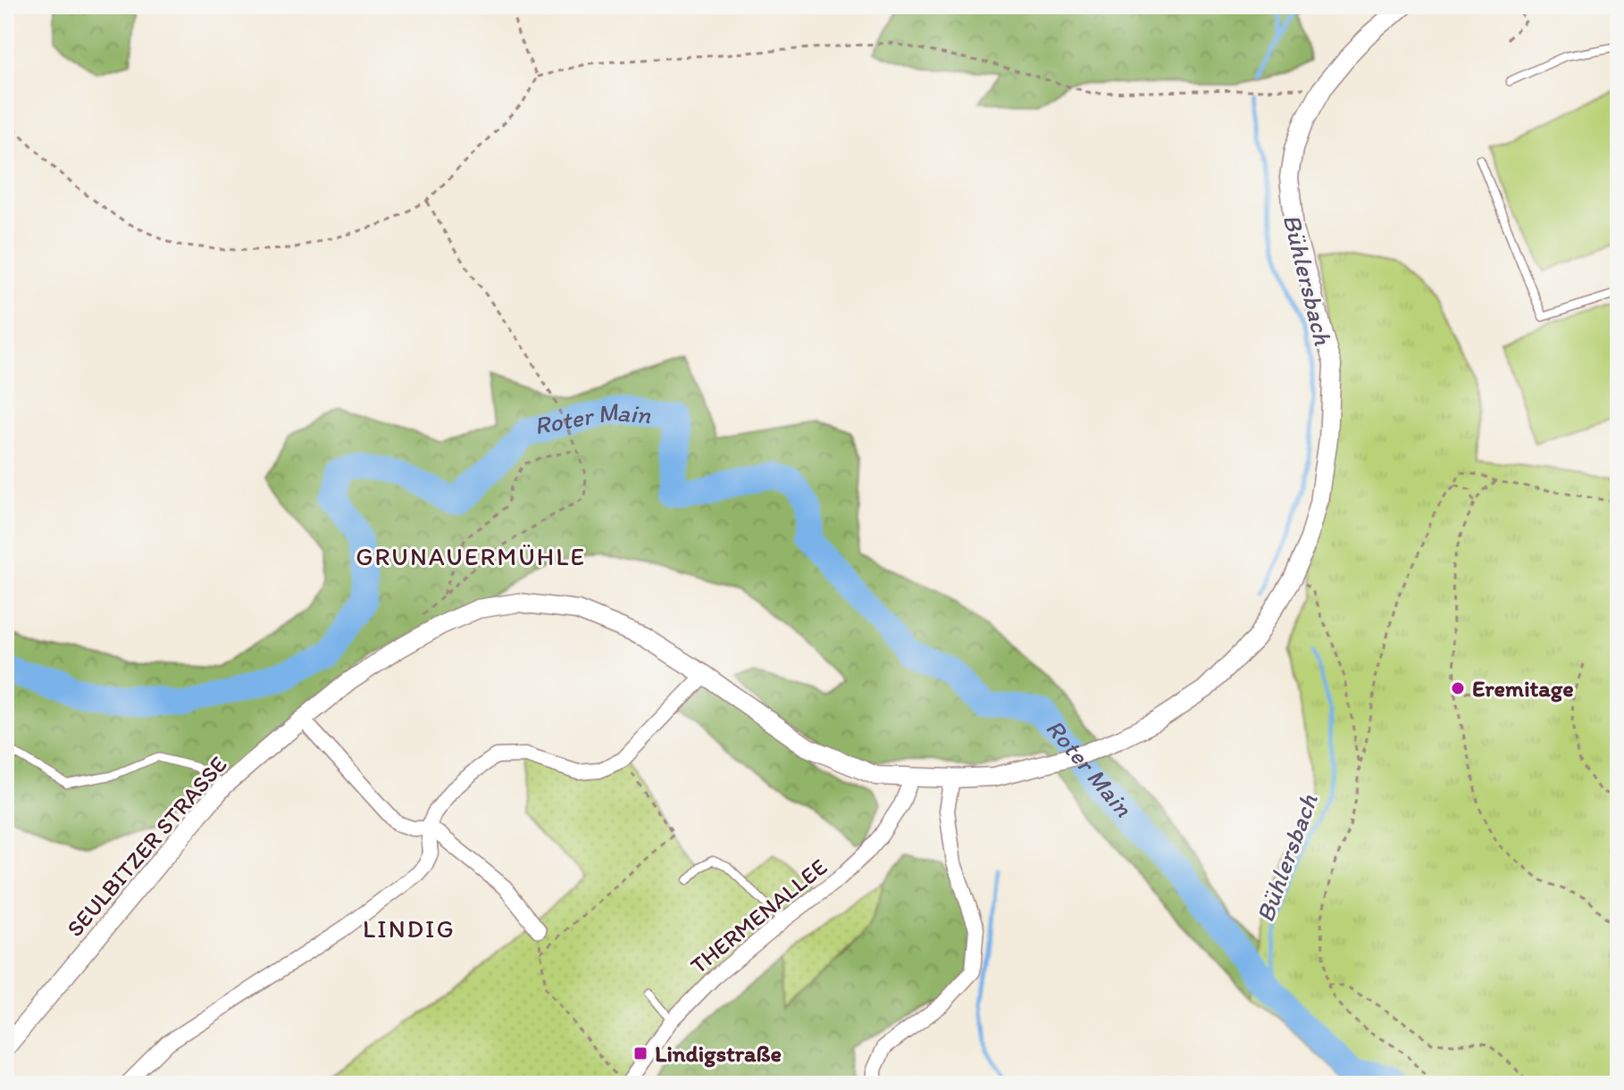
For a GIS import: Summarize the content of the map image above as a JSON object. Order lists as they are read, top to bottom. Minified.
{"streets":{"street":["SEULBITZER STRASSE","THERMENALLEE"]},"crossings":[["SEULBITZER STRASSE","THERMENALLEE"]],"districts":["GRUNAUERMÜHLE","LINDIG"],"water":["Bühlersbach","Roter Main"],"places":{"other":["Eremitage"],"transit":["Lindigstraße"]}}
